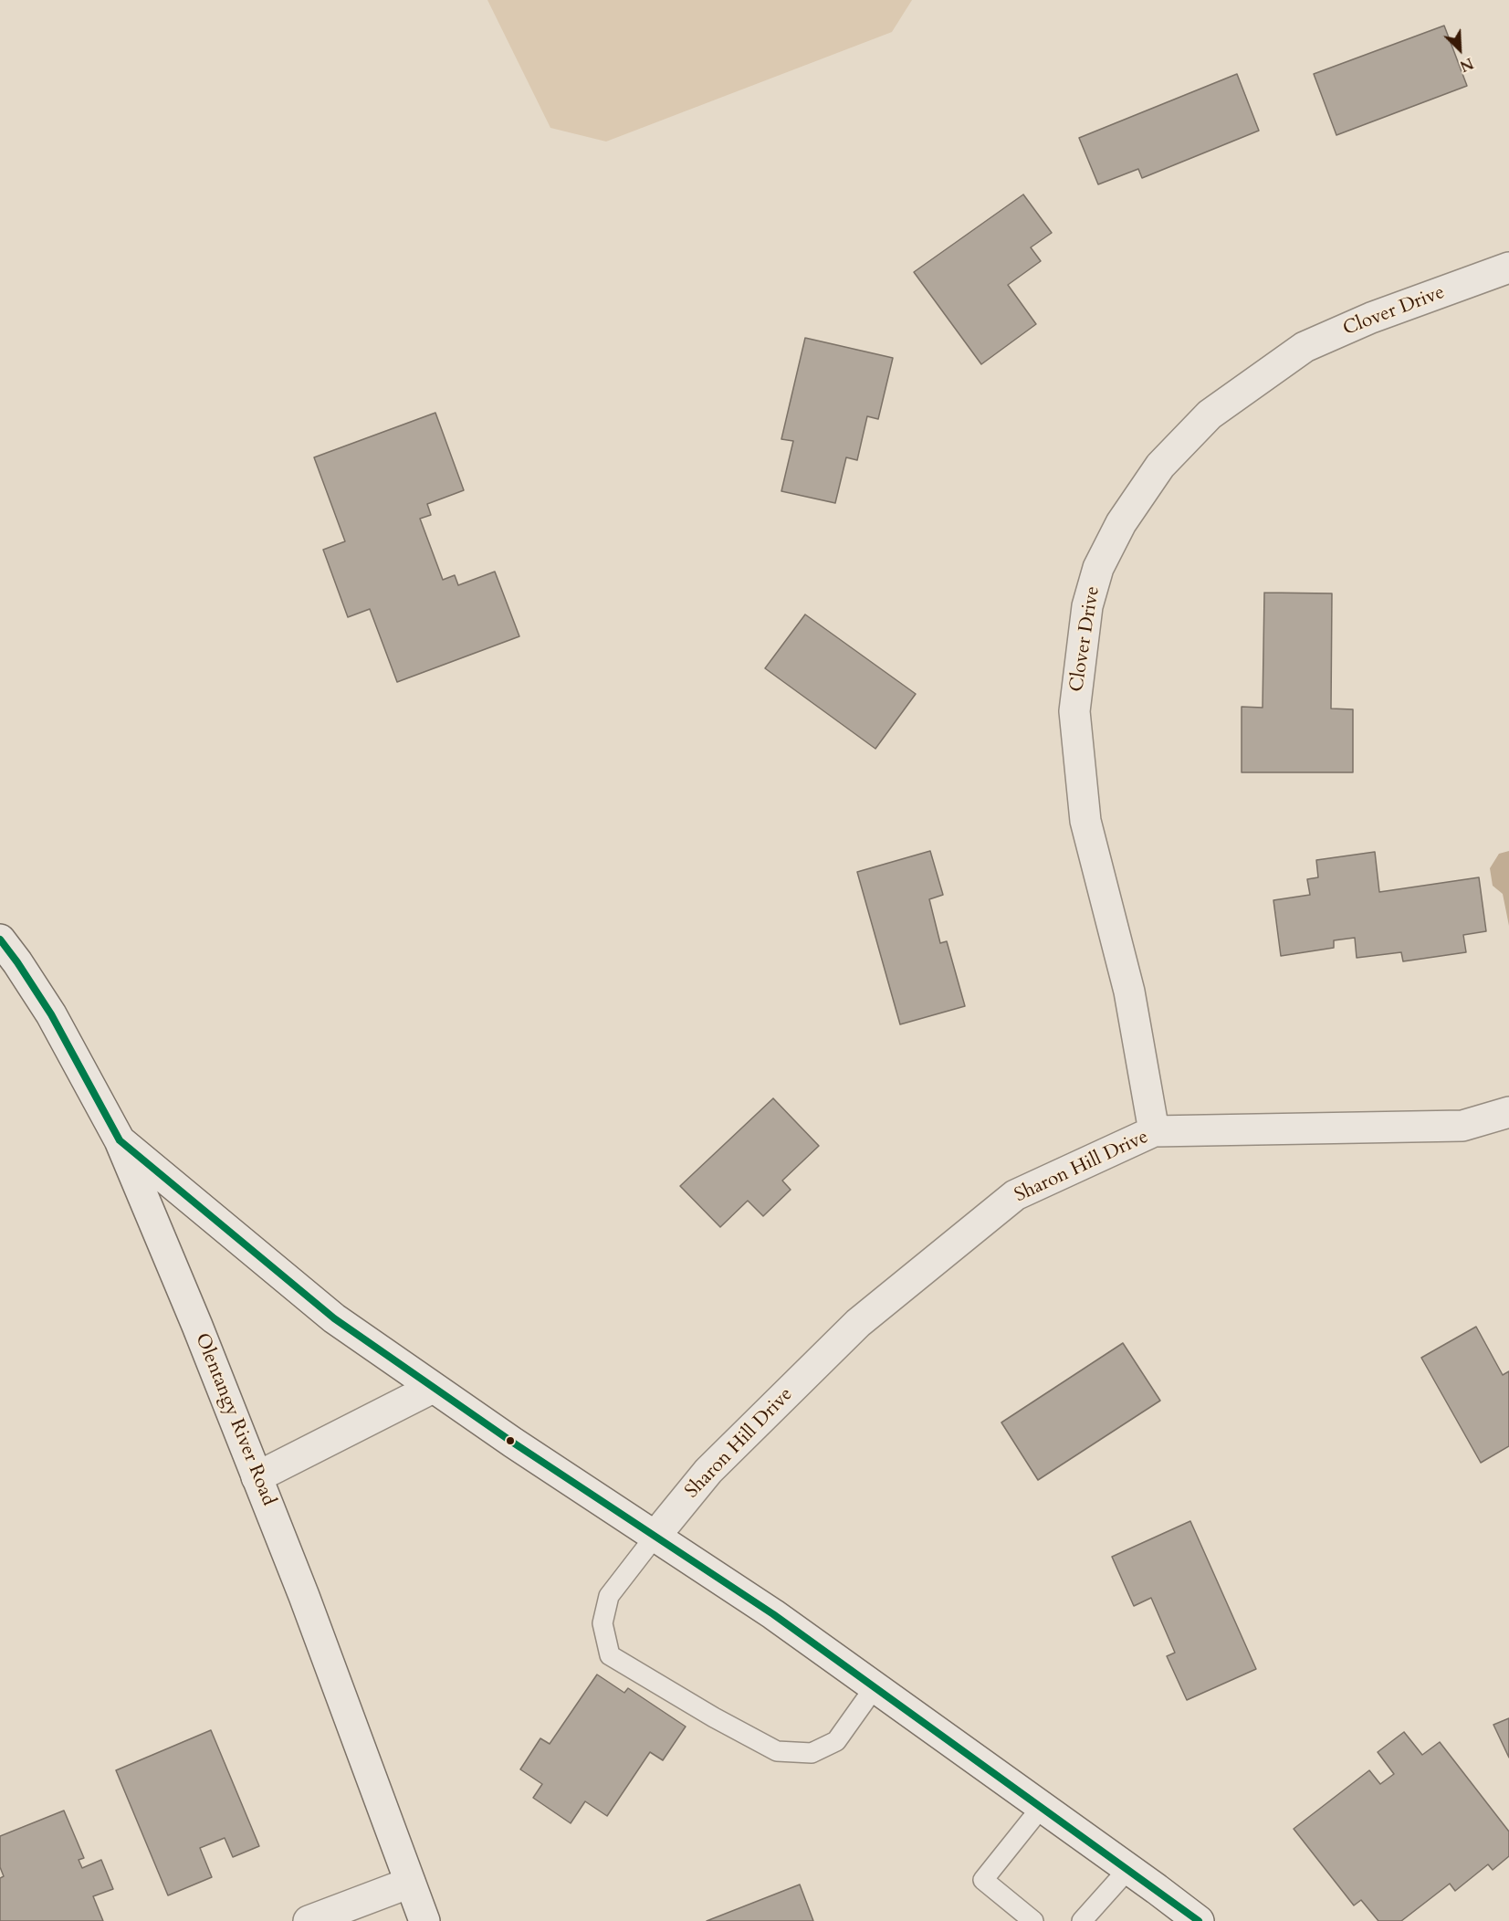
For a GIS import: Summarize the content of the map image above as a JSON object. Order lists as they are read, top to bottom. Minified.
{"streets":{"main road":["Clover Drive","Sharon Hill Drive","Olentangy River Road"]},"crossings":[["Clover Drive","Sharon Hill Drive"]],"north":"bottom right"}
